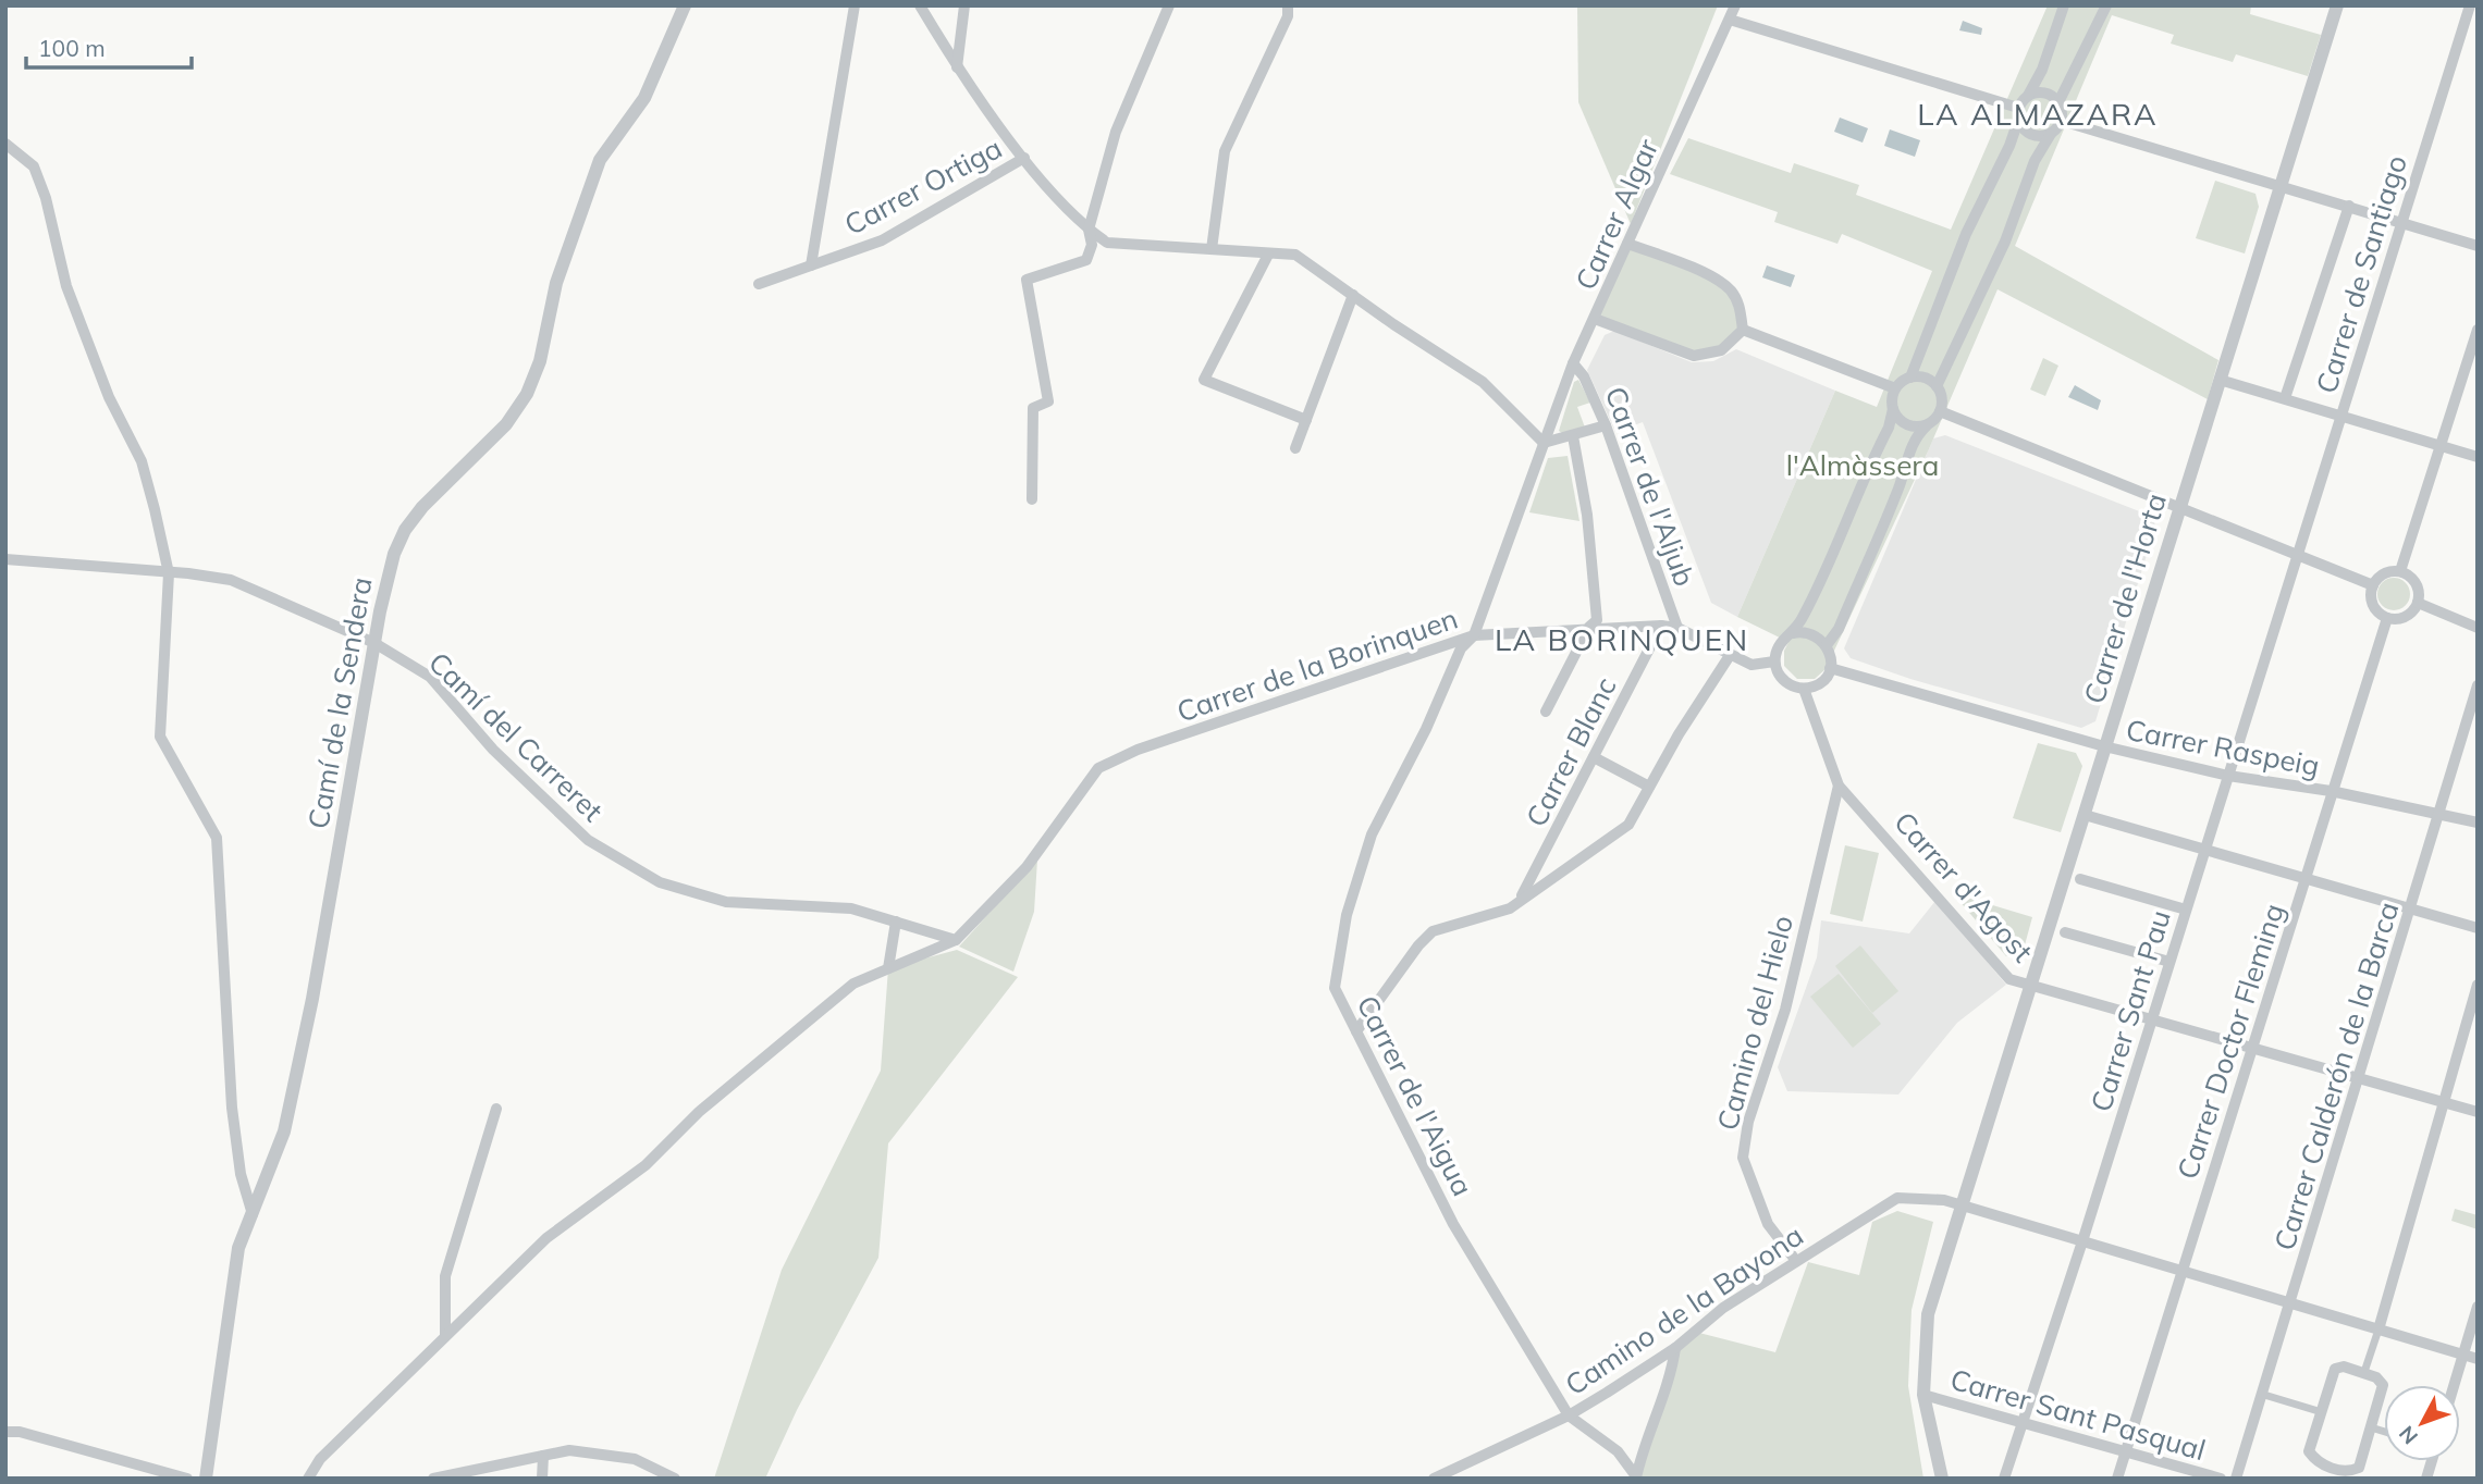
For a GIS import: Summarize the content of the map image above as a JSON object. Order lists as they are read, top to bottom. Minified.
{"streets":{"street":["Carrer Ortiga","Carrer Algar","Carrer de Santiago","Carrer de l'Aljub","Carrer de l'Horta","Carrer de la Borinquen","Camí de la Sendera","Camí del Carreret","Carrer Raspeig","Carrer Blanc","Carrer d'Agost","Carrer Sant Pau","Camino del Hielo","Carrer Doctor Fleming","Carrer Calderón de la Barca","Carrer de l'Aigua","Camino de la Bayona","Carrer Sant Pasqual"]},"crossings":[["Carrer Algar","Carrer de l'Aljub"],["Carrer Algar","Carrer de l'Aigua"],["Carrer de Santiago","Carrer Sant Pau"],["Carrer de l'Aljub","Carrer de la Borinquen"],["Carrer de l'Horta","Carrer Raspeig"],["Carrer de l'Horta","Carrer d'Agost"],["Carrer de l'Horta","Camino de la Bayona"],["Carrer de l'Horta","Carrer Sant Pasqual"],["Carrer de la Borinquen","Camí del Carreret"],["Carrer de la Borinquen","Carrer Raspeig"],["Carrer de la Borinquen","Carrer Blanc"],["Carrer de la Borinquen","Carrer d'Agost"],["Carrer de la Borinquen","Carrer de l'Aigua"],["Camí de la Sendera","Camí del Carreret"],["Carrer Raspeig","Carrer d'Agost"],["Carrer Raspeig","Carrer Sant Pau"],["Carrer Raspeig","Carrer Doctor Fleming"],["Carrer Raspeig","Carrer Calderón de la Barca"],["Carrer d'Agost","Carrer Sant Pau"],["Carrer d'Agost","Camino del Hielo"],["Carrer d'Agost","Carrer Doctor Fleming"],["Carrer d'Agost","Carrer Calderón de la Barca"],["Carrer Sant Pau","Camino de la Bayona"],["Carrer Sant Pau","Carrer Sant Pasqual"],["Camino del Hielo","Camino de la Bayona"],["Carrer Doctor Fleming","Camino de la Bayona"],["Carrer Doctor Fleming","Carrer Sant Pasqual"],["Carrer Calderón de la Barca","Camino de la Bayona"],["Carrer de l'Aigua","Camino de la Bayona"]],"districts":["LA ALMAZARA","LA BORINQUEN"],"parks":["l'Almàssera"],"scale_bar":"100 m","north":"bottom left"}
